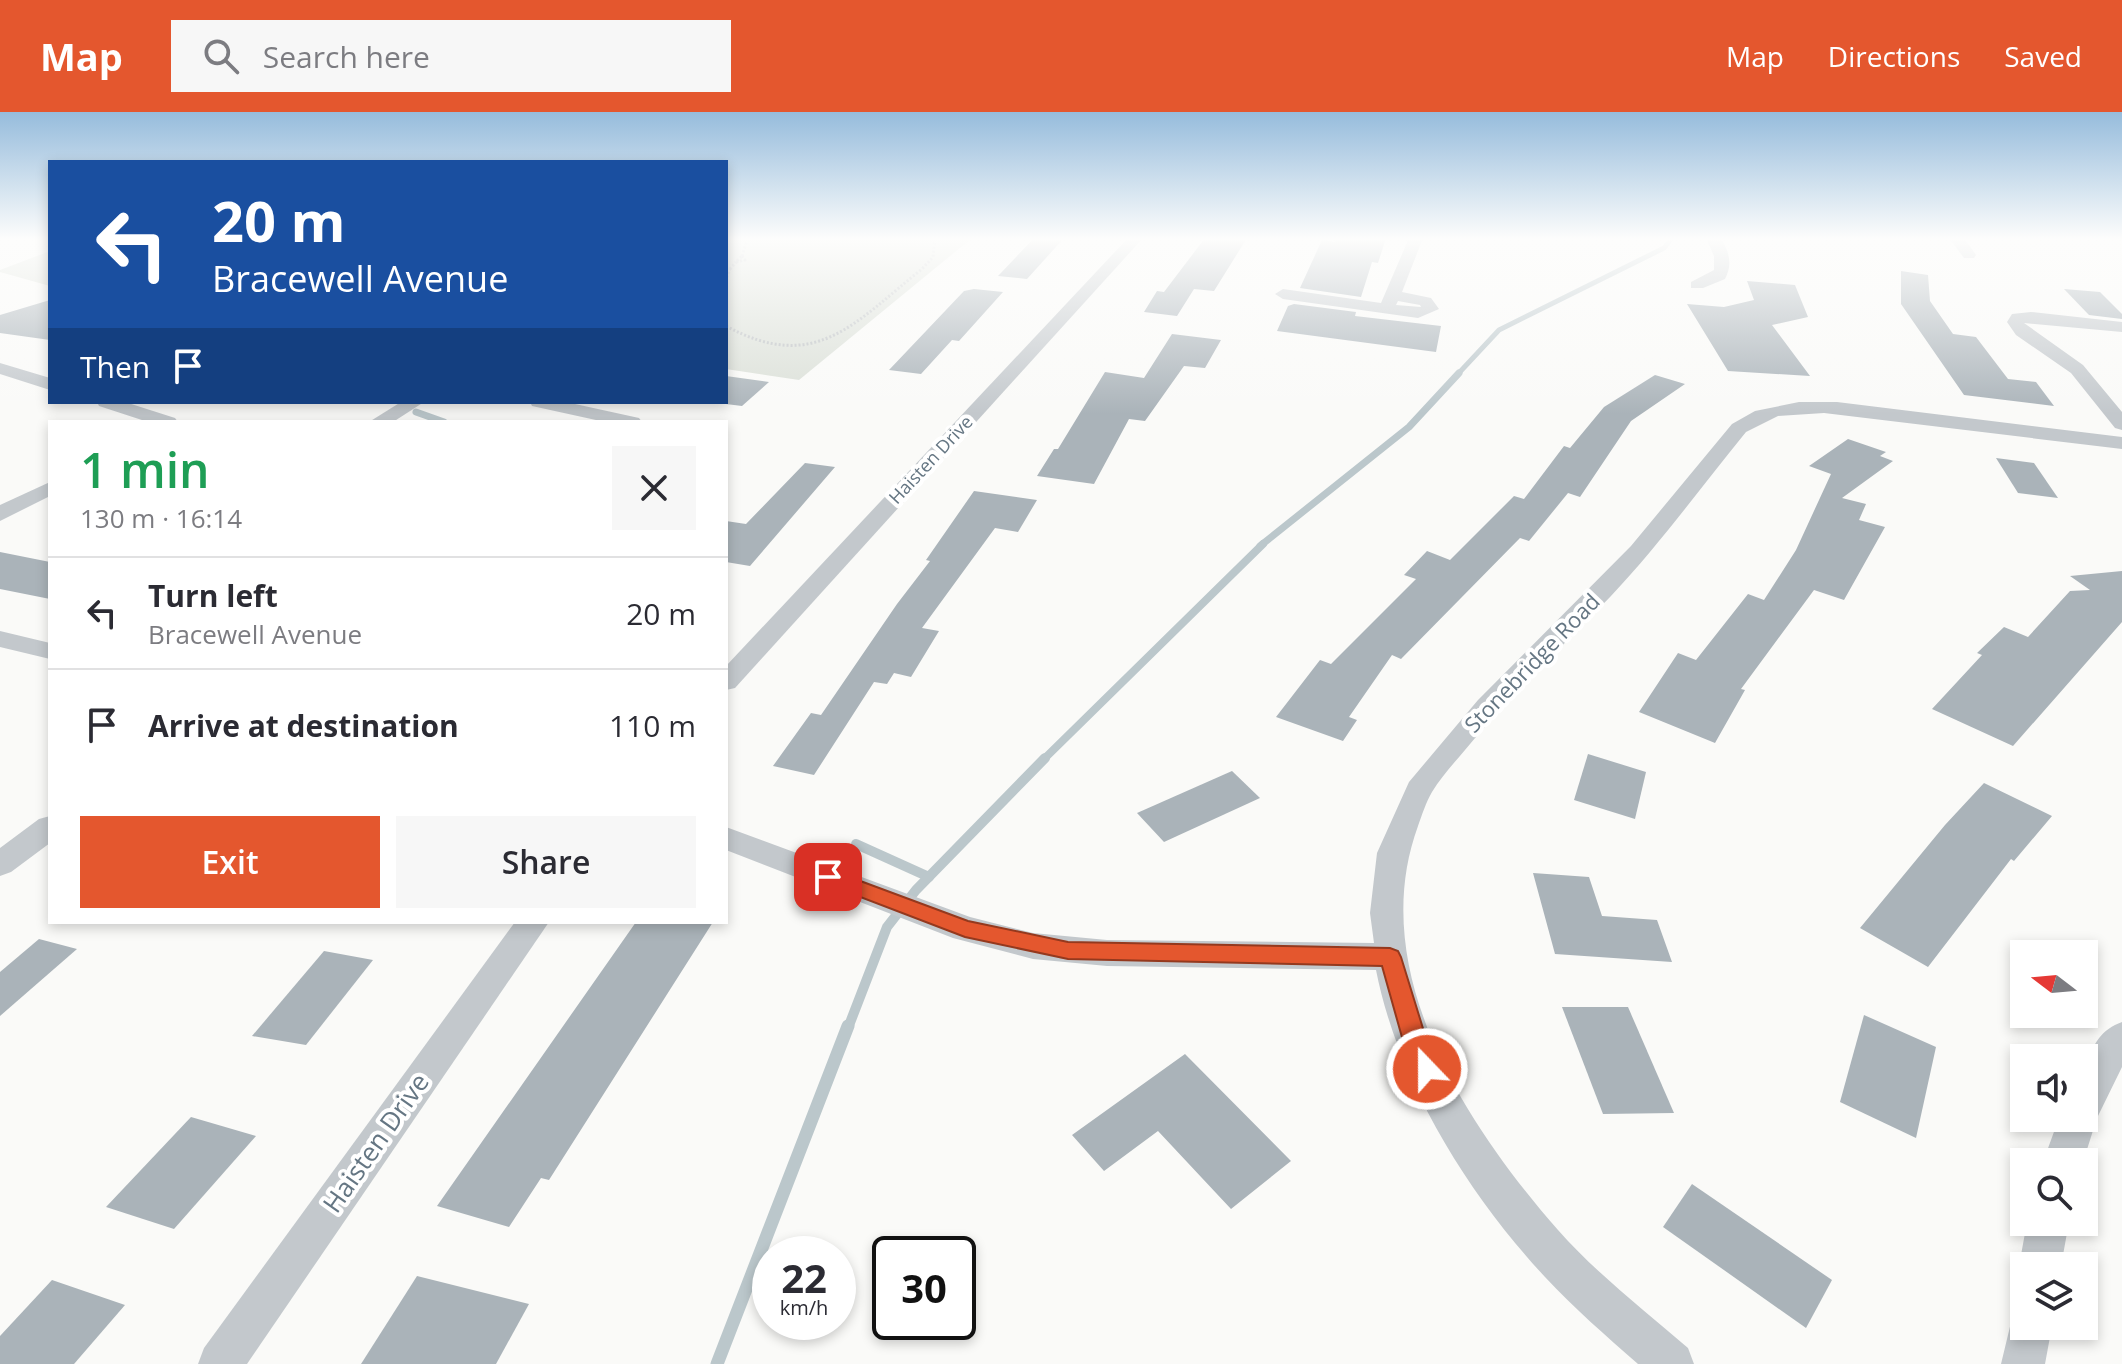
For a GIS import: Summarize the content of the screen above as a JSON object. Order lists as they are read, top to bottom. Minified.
{"streets":{"street":["Haisten Drive","Stonebridge Road"]},"north":"left","page":{"header":"Map","search":"Search here","nav":["Map","Directions","Saved"],"turn":["20 m","Bracewell Avenue"],"then":"Then","heading":["1 min","130 m · 16:14"],"list":[{"name":"Turn left","note":"Bracewell Avenue","value":"20 m"},{"name":"Arrive at destination","value":"110 m"}],"buttons":["Exit","Share"],"speed":"22 km/h","limit":"30"}}
